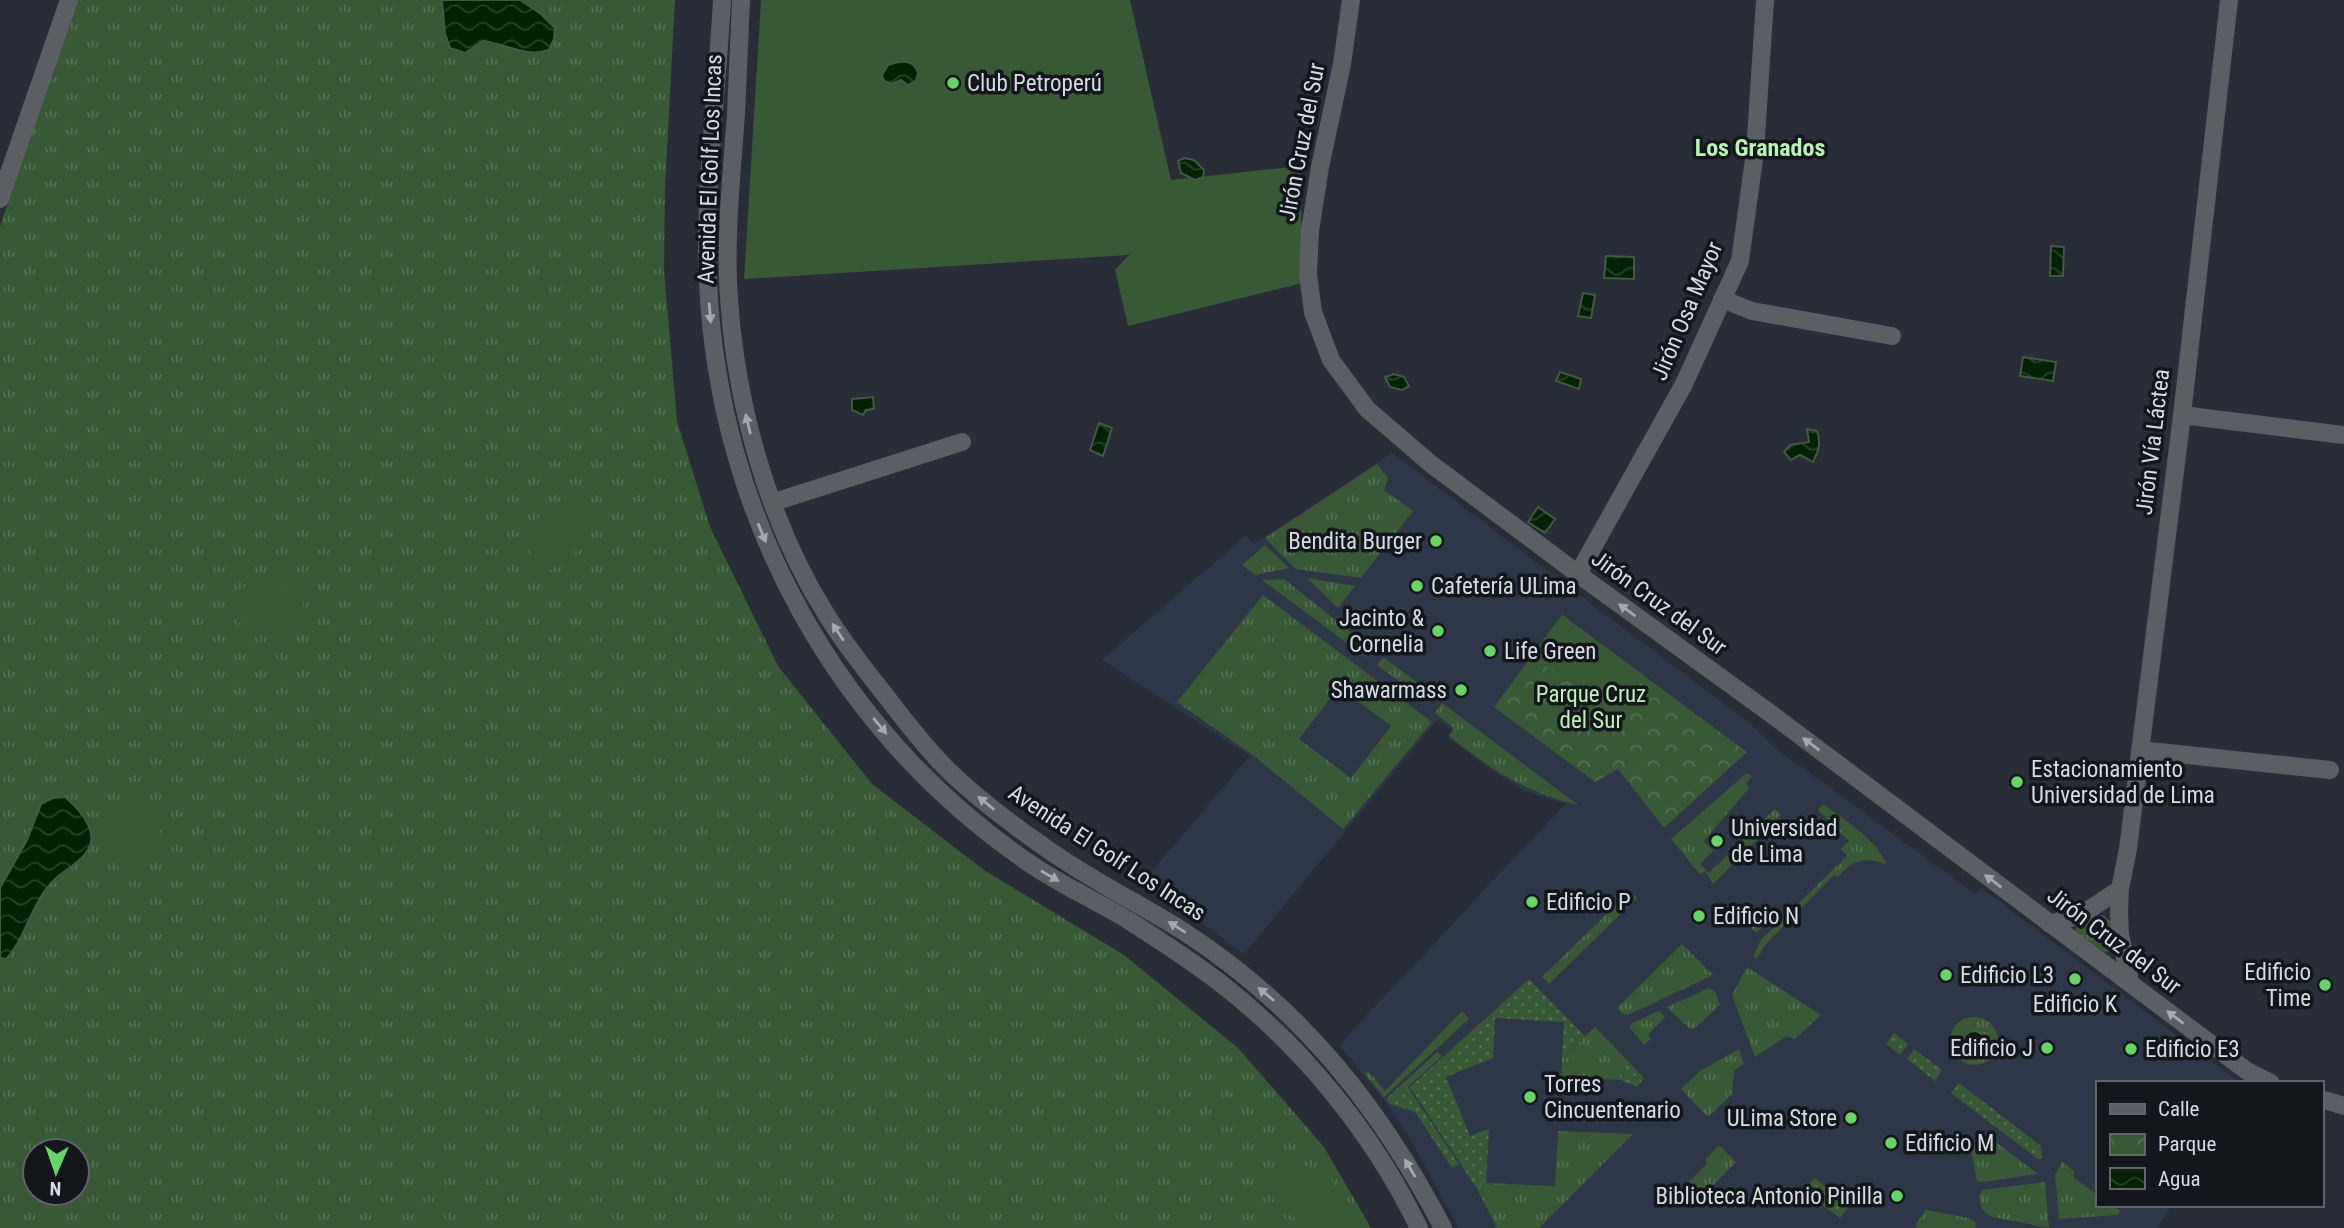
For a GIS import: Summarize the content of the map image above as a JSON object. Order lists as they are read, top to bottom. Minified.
{"streets":{"street":["Jirón Cruz del Sur","Avenida El Golf Los Incas","Jirón Osa Mayor","Jirón Vía Láctea"]},"crossings":[["Jirón Cruz del Sur","Jirón Osa Mayor"],["Jirón Cruz del Sur","Jirón Vía Láctea"]],"one_way":["Jirón Cruz del Sur"],"districts":["Los Granados"],"parks":["Parque Cruz del Sur"],"places":["Club Petroperú","Bendita Burger","Cafetería ULima","Jacinto & Cornelia","Life Green","Shawarmass","Estacionamiento Universidad de Lima","Universidad de Lima","Edificio P","Edificio N","Edificio L3","Edificio K","Edificio Time","Edificio J","Edificio E3","Torres Cincuentenario","ULima Store","Edificio M","Biblioteca Antonio Pinilla"],"legend":["Calle","Parque","Agua"],"north":"bottom"}
